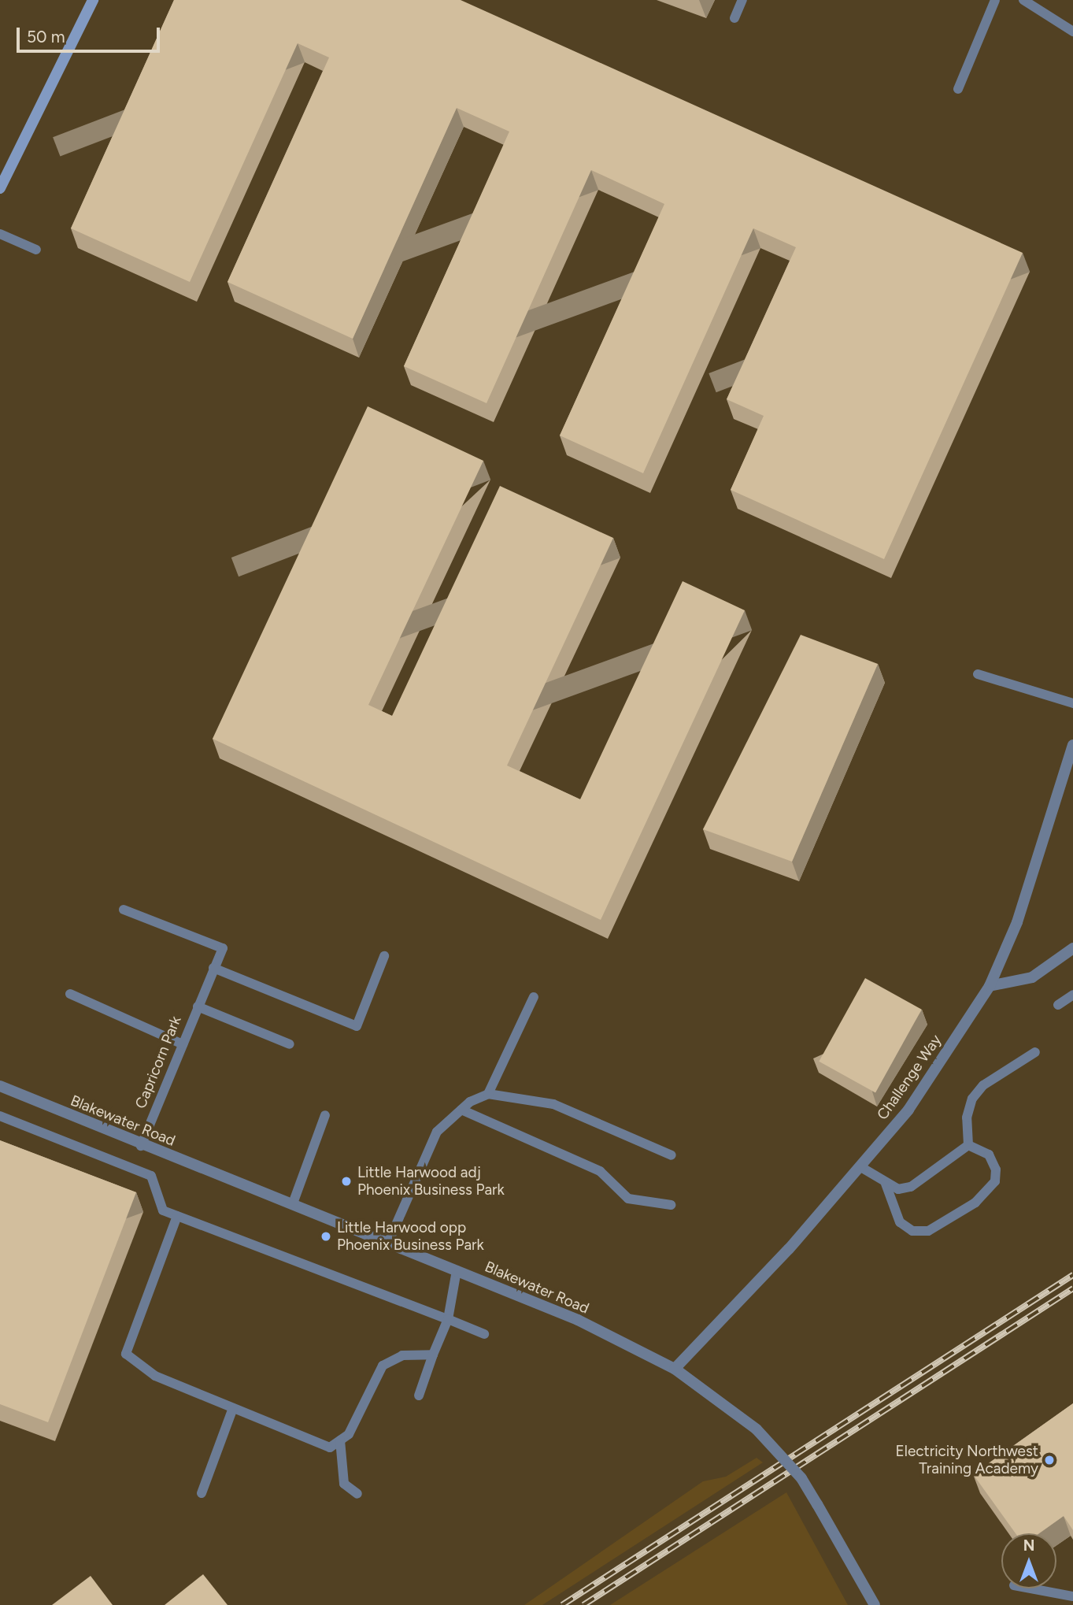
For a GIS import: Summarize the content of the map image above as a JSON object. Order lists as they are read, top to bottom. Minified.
{"streets":{"street":["Challenge Way","Blakewater Road"],"lane":["Capricorn Park"]},"crossings":[["Capricorn Park","Blakewater Road"],["Challenge Way","Blakewater Road"]],"places":["Little Harwood adj Phoenix Business Park","Little Harwood opp Phoenix Business Park","Electricity Northwest Training Academy"],"scale_bar":"50 m","north":"top"}
